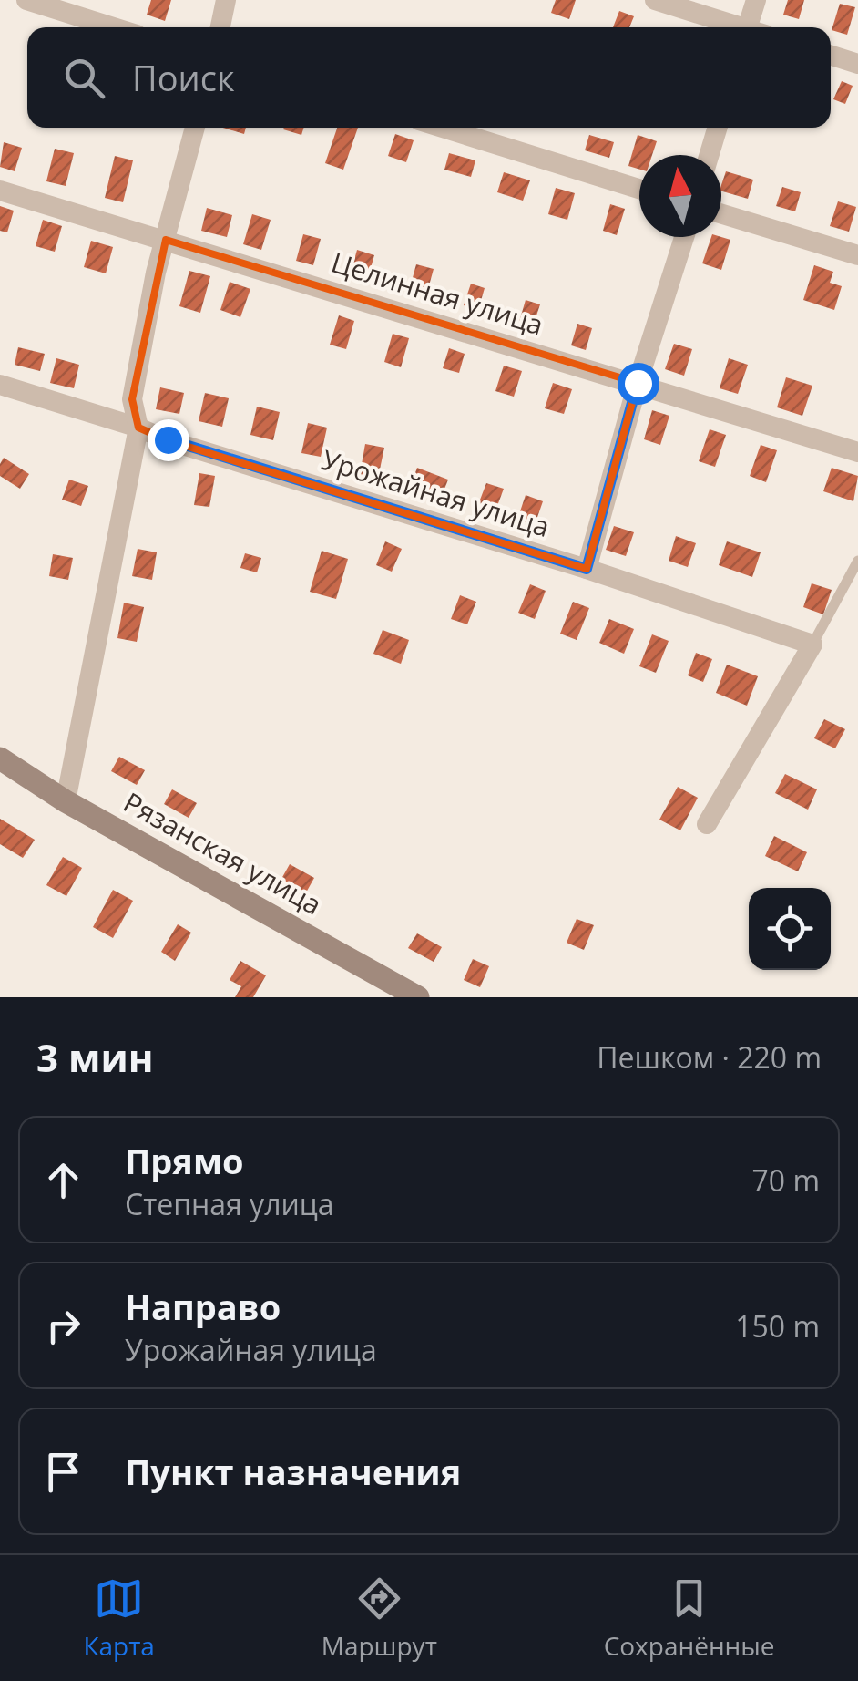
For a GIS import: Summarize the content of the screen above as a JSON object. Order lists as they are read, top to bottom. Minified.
{"streets":{"main road":["Рязанская улица"],"street":["Целинная улица","Урожайная улица"]},"north":"top","page":{"search":"Поиск","heading":["3 мин","Пешком · 220 m"],"list":[["Прямо","Степная улица","70 m"],["Направо","Урожайная улица","150 m"],"Пункт назначения"],"nav":["Карта","Маршрут","Сохранённые"]}}
